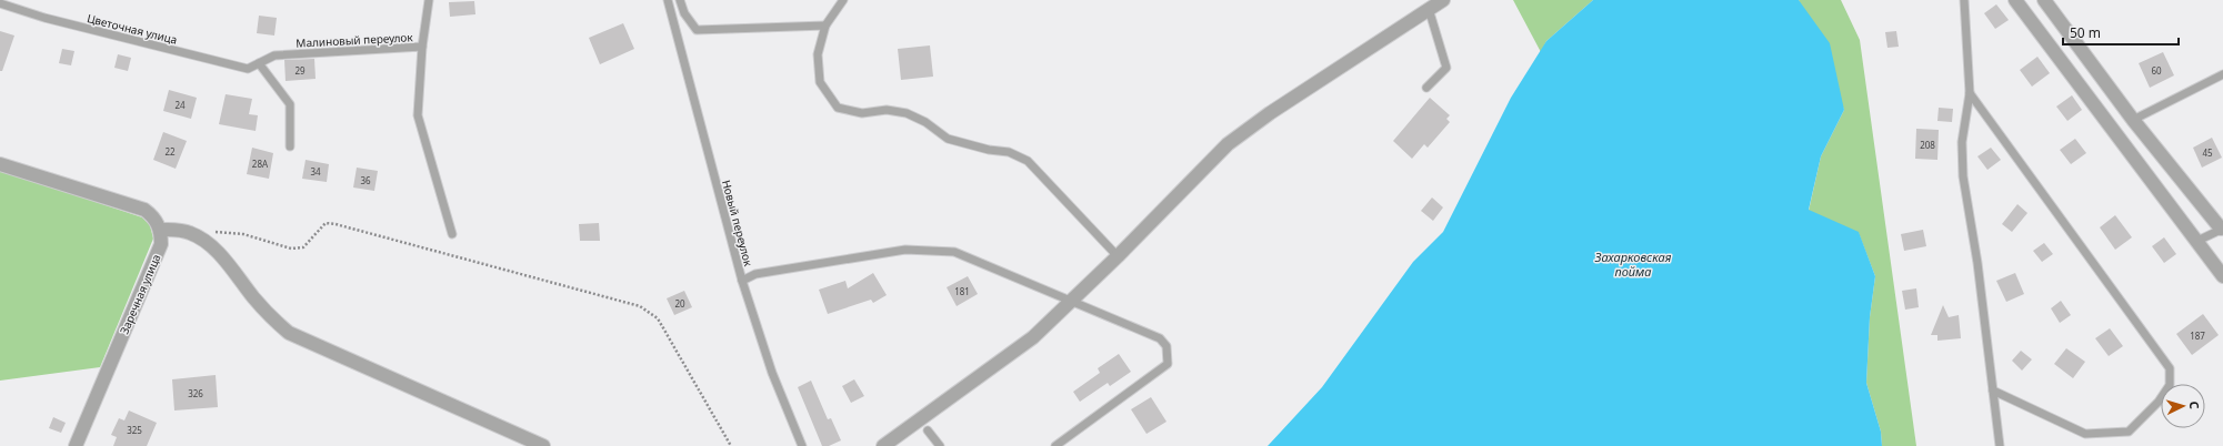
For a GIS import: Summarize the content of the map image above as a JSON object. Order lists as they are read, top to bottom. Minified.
{"streets":{"street":["Заречная улица"],"lane":["Цветочная улица","Малиновый переулок","Новый переулок"]},"crossings":[["Цветочная улица","Малиновый переулок"]],"water":["Захарковская пойма"],"house_numbers":["29","60","24","208","22","45","28А","34","36","181","20","187","326","325"],"scale_bar":"50 m","north":"right"}
